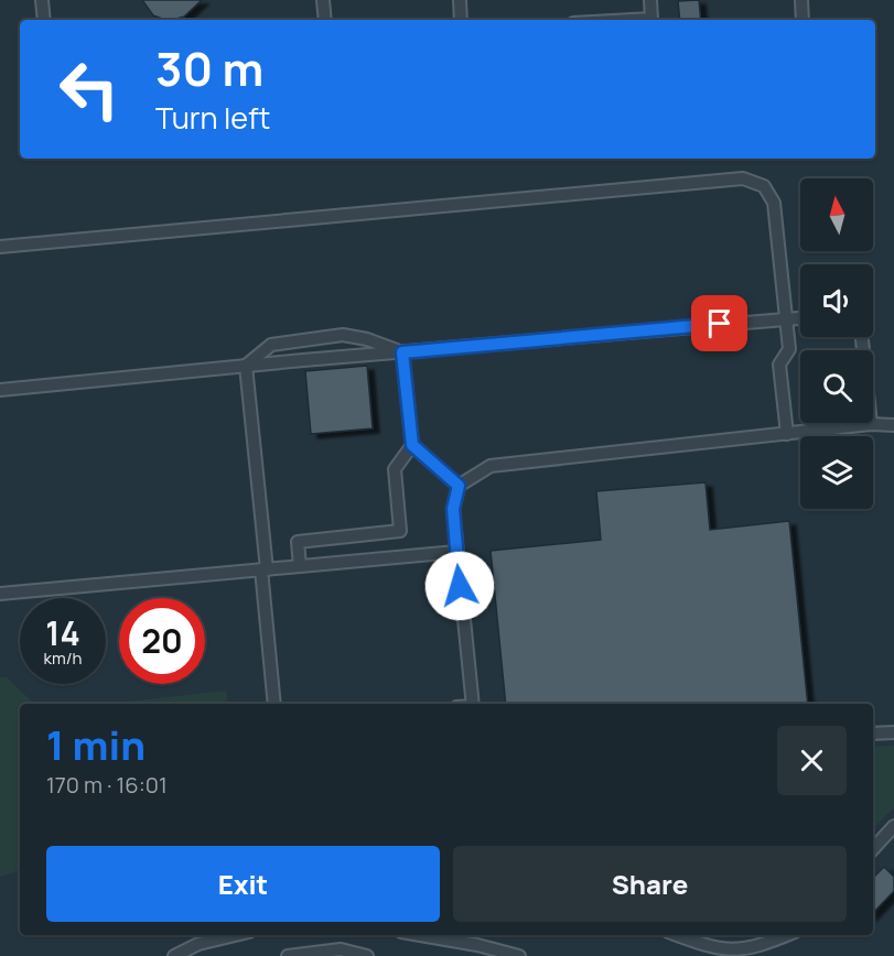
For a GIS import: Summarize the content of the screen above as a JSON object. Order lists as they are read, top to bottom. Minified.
{"north":"top","page":{"turn":["30 m","Turn left"],"speed":"14 km/h","limit":"20","heading":["1 min","170 m · 16:01"],"buttons":["Exit","Share"]}}
